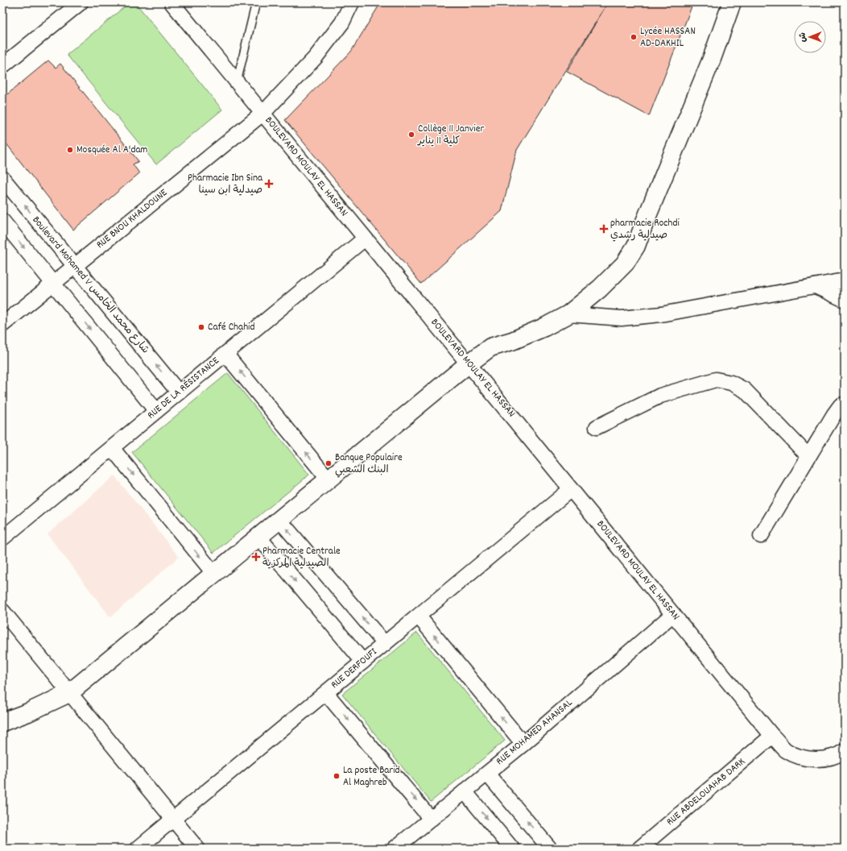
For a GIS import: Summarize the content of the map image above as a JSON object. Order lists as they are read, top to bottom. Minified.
{"streets":{"street":["BOULEVARD MOULAY EL HASSAN","RUE BNOU KHALDOUNE","Boulevard Mohamed V شارع محمد الخامس","RUE DE LA RÉSISTANCE","RUE DERFOUFI","RUE MOHAMED AHANSAL","RUE ABDELOUAHAB DARK"]},"crossings":[["BOULEVARD MOULAY EL HASSAN","RUE BNOU KHALDOUNE"],["BOULEVARD MOULAY EL HASSAN","RUE DE LA RÉSISTANCE"],["BOULEVARD MOULAY EL HASSAN","RUE DERFOUFI"],["BOULEVARD MOULAY EL HASSAN","RUE MOHAMED AHANSAL"],["BOULEVARD MOULAY EL HASSAN","RUE ABDELOUAHAB DARK"],["RUE BNOU KHALDOUNE","Boulevard Mohamed V شارع محمد الخامس"],["Boulevard Mohamed V شارع محمد الخامس","RUE DE LA RÉSISTANCE"]],"places":{"other":["Lycée HASSAN AD-DAKHIL","Collège 11 Janvier كلية 11 يناير","Mosquée Al A'dam","Café Chahid","Banque Populaire البنك الشعبي","La poste Barid Al Maghreb"],"health":["Pharmacie Ibn Sina صيدلية ابن سينا","pharmacie Rochdi صيدلية رشدي","Pharmacie Centrale الصيدلية المركزية"]},"north":"left"}
